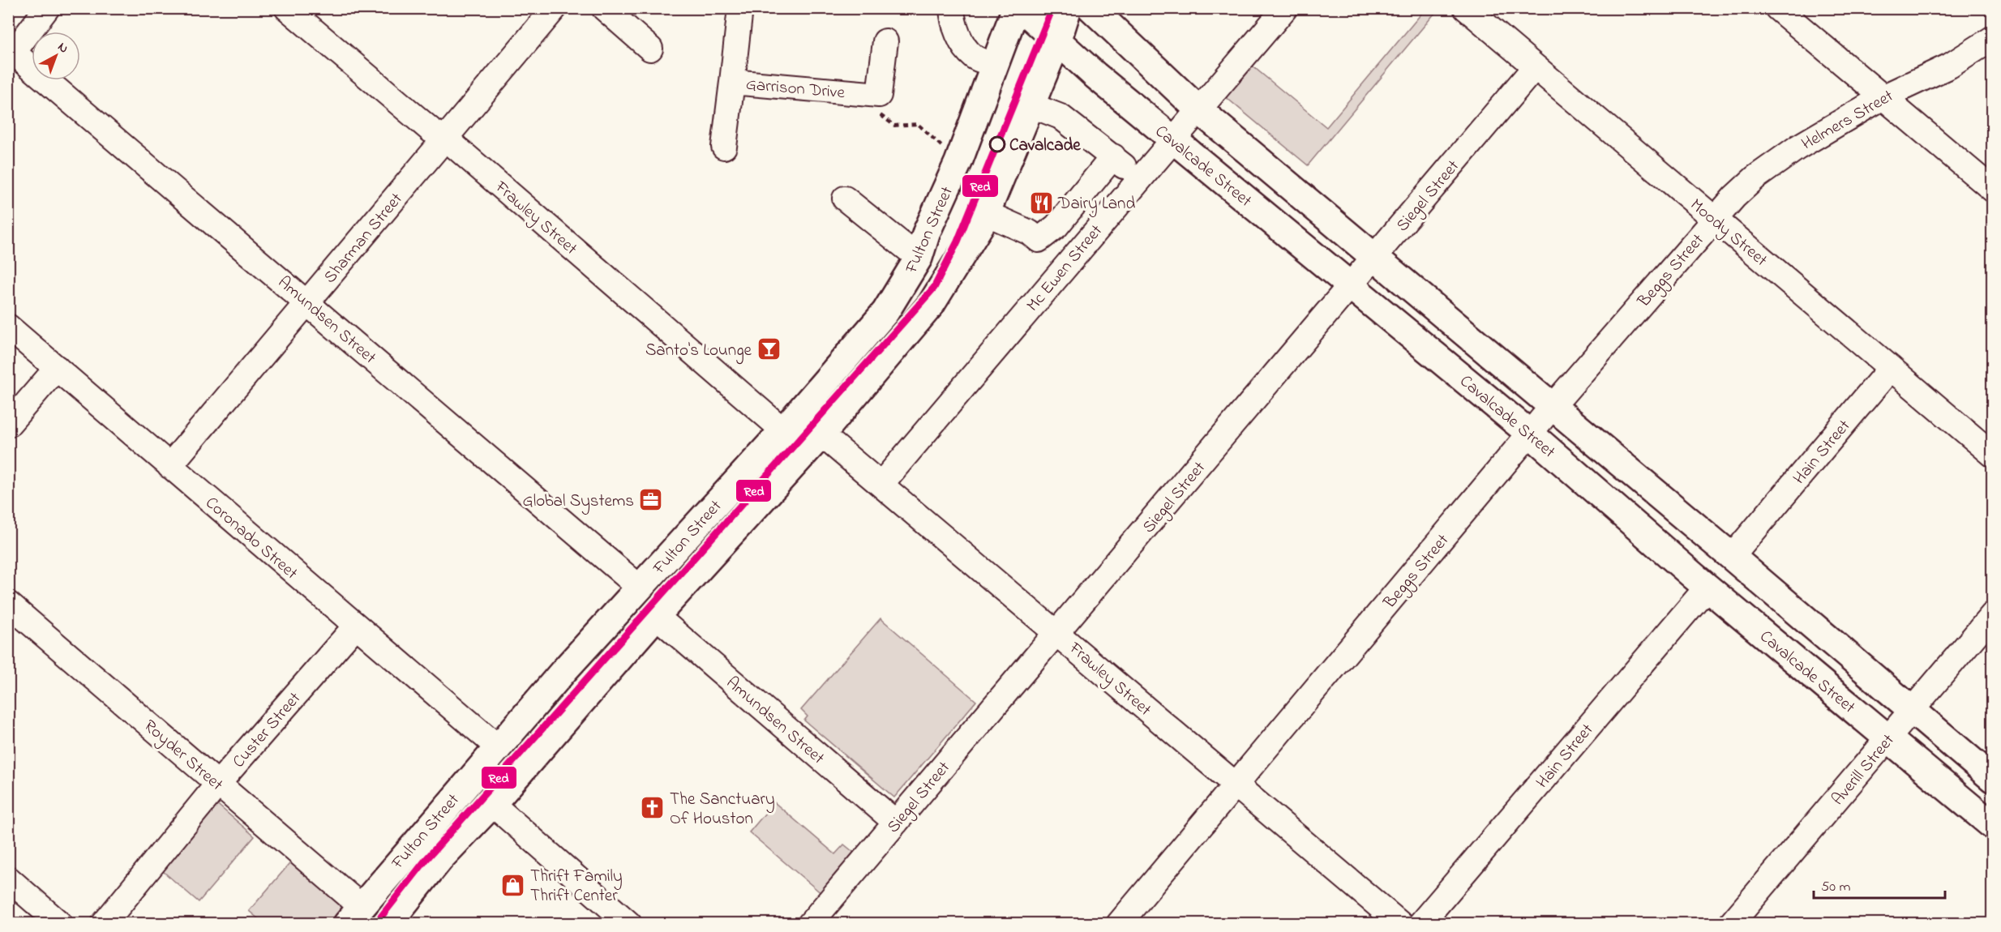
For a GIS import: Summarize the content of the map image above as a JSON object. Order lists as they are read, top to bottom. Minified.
{"streets":{"main road":["Cavalcade Street","Fulton Street"],"street":["Garrison Drive","Helmers Street","Siegel Street","Frawley Street","Moody Street","Sharman Street","Mc Ewen Street","Beggs Street","Amundsen Street","Hain Street","Coronado Street","Custer Street","Royder Street","Averill Street"]},"crossings":[["Helmers Street","Moody Street"],["Helmers Street","Beggs Street"],["Cavalcade Street","Siegel Street"],["Cavalcade Street","Fulton Street"],["Cavalcade Street","Mc Ewen Street"],["Cavalcade Street","Beggs Street"],["Cavalcade Street","Hain Street"],["Cavalcade Street","Averill Street"],["Siegel Street","Frawley Street"],["Siegel Street","Moody Street"],["Siegel Street","Amundsen Street"],["Frawley Street","Fulton Street"],["Frawley Street","Sharman Street"],["Frawley Street","Mc Ewen Street"],["Frawley Street","Beggs Street"],["Fulton Street","Amundsen Street"],["Fulton Street","Coronado Street"],["Fulton Street","Royder Street"],["Moody Street","Beggs Street"],["Moody Street","Hain Street"],["Sharman Street","Amundsen Street"],["Sharman Street","Coronado Street"],["Coronado Street","Custer Street"],["Custer Street","Royder Street"]],"places":{"other":["Cavalcade"],"restaurant":["Dairy Land"],"bar":["Santo's Lounge"],"office":["Global Systems"],"church":["The Sanctuary Of Houston"],"shop":["Thrift Family Thrift Center"]},"lines":["transit line Red"],"scale_bar":"50 m","north":"top right"}
